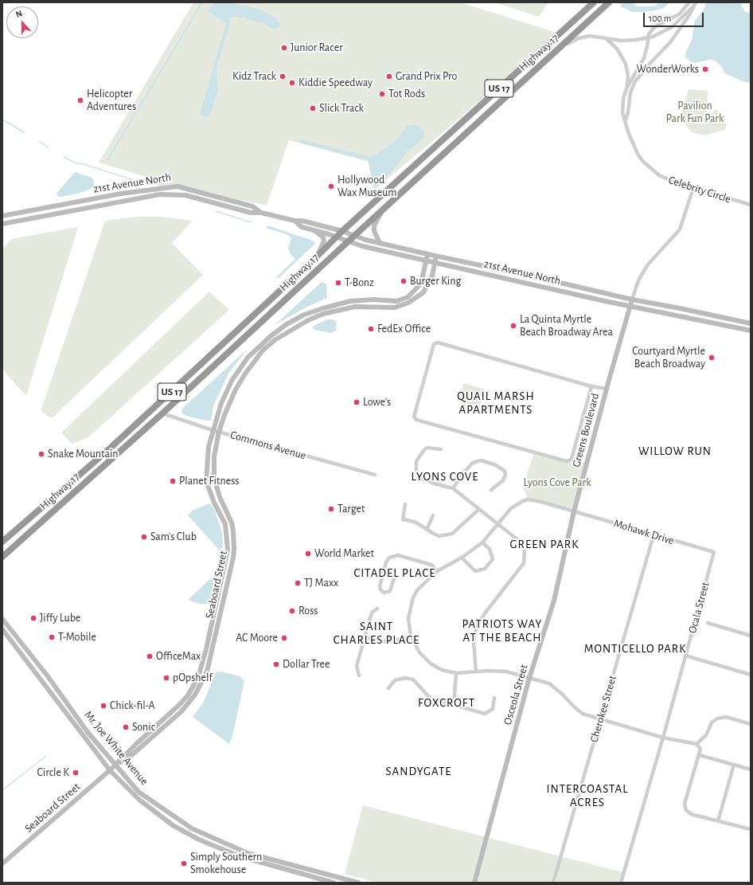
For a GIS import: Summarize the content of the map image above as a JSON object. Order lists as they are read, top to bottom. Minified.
{"streets":{"highway":["Highway 17","US 17"],"street":["21st Avenue North","Celebrity Circle","Greens Boulevard","Commons Avenue","Mohawk Drive","Seaboard Street","Ocala Street","Osceola Street","Cherokee Street","Mr. Joe White Avenue"]},"crossings":[["Highway 17","21st Avenue North"],["Highway 17","Commons Avenue"],["21st Avenue North","Greens Boulevard"],["21st Avenue North","Seaboard Street"],["Celebrity Circle","Greens Boulevard"],["Greens Boulevard","Mohawk Drive"],["Greens Boulevard","Osceola Street"],["Commons Avenue","Seaboard Street"],["Mohawk Drive","Ocala Street"],["Mohawk Drive","Osceola Street"],["Mohawk Drive","Cherokee Street"],["Seaboard Street","Mr. Joe White Avenue"]],"districts":["QUAIL MARSH APARTMENTS","WILLOW RUN","LYONS COVE","GREEN PARK","CITADEL PLACE","PATRIOTS WAY AT THE BEACH","SAINT CHARLES PLACE","MONTICELLO PARK","FOXCROFT","SANDYGATE","INTERCOASTAL ACRES"],"parks":["Pavilion Park Fun Park","Lyons Cove Park"],"places":["Junior Racer","WonderWorks","Kidz Track","Grand Prix Pro","Kiddie Speedway","Tot Rods","Helicopter Adventures","Slick Track","Hollywood Wax Museum","Burger King","T-Bonz","La Quinta Myrtle Beach Broadway Area","FedEx Office","Courtyard Myrtle Beach Broadway","Lowe's","Snake Mountain","Planet Fitness","Target","Sam's Club","World Market","TJ Maxx","Ross","Jiffy Lube","T-Mobile","AC Moore","OfficeMax","Dollar Tree","pOpshelf","Chick-fil-A","Sonic","Circle K","Simply Southern Smokehouse"],"scale_bar":"100 m","north":"top"}
